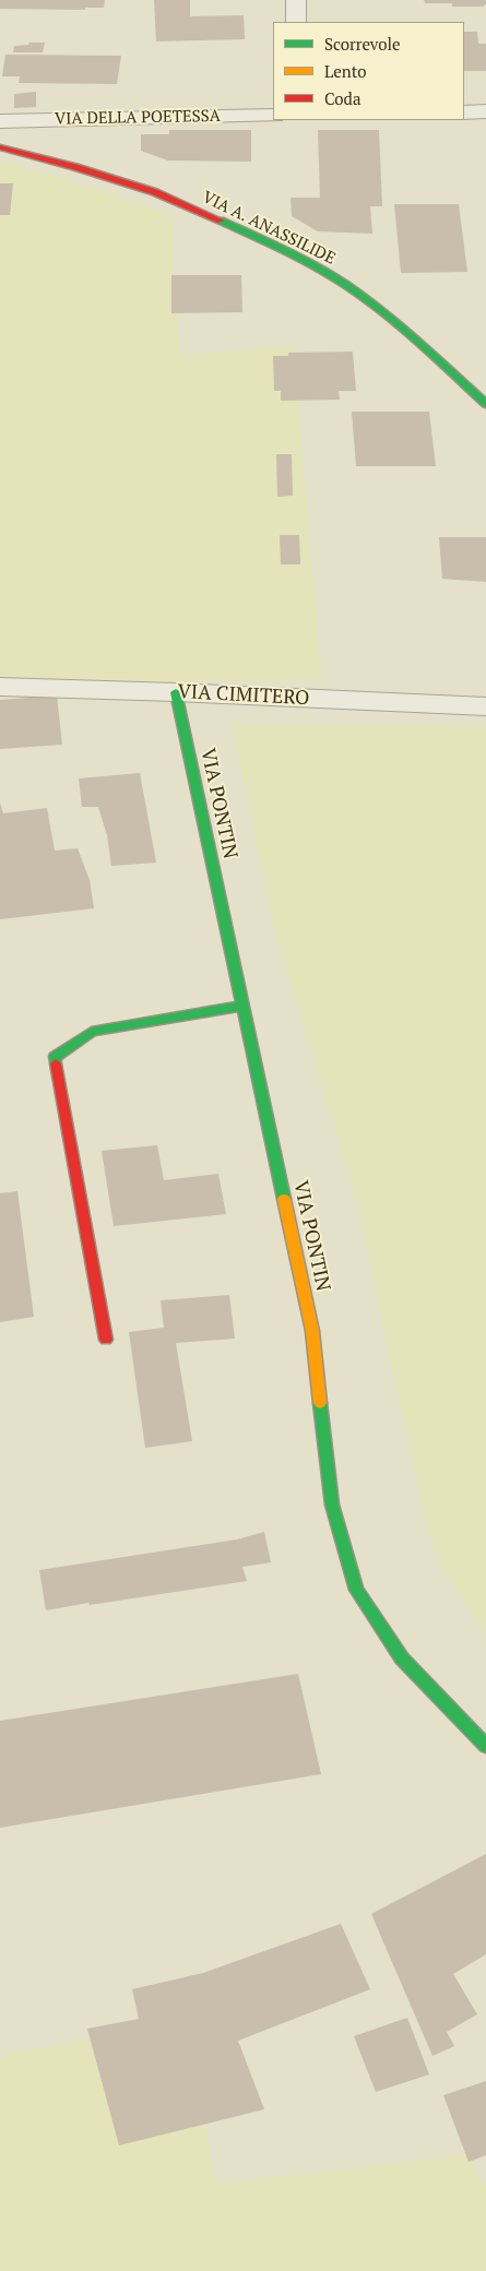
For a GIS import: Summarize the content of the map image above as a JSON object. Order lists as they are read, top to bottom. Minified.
{"streets":{"street":["VIA DELLA POETESSA","VIA A. ANASSILIDE","VIA CIMITERO","VIA PONTIN"]},"crossings":[["VIA CIMITERO","VIA PONTIN"]],"legend":["Scorrevole","Lento","Coda"]}
